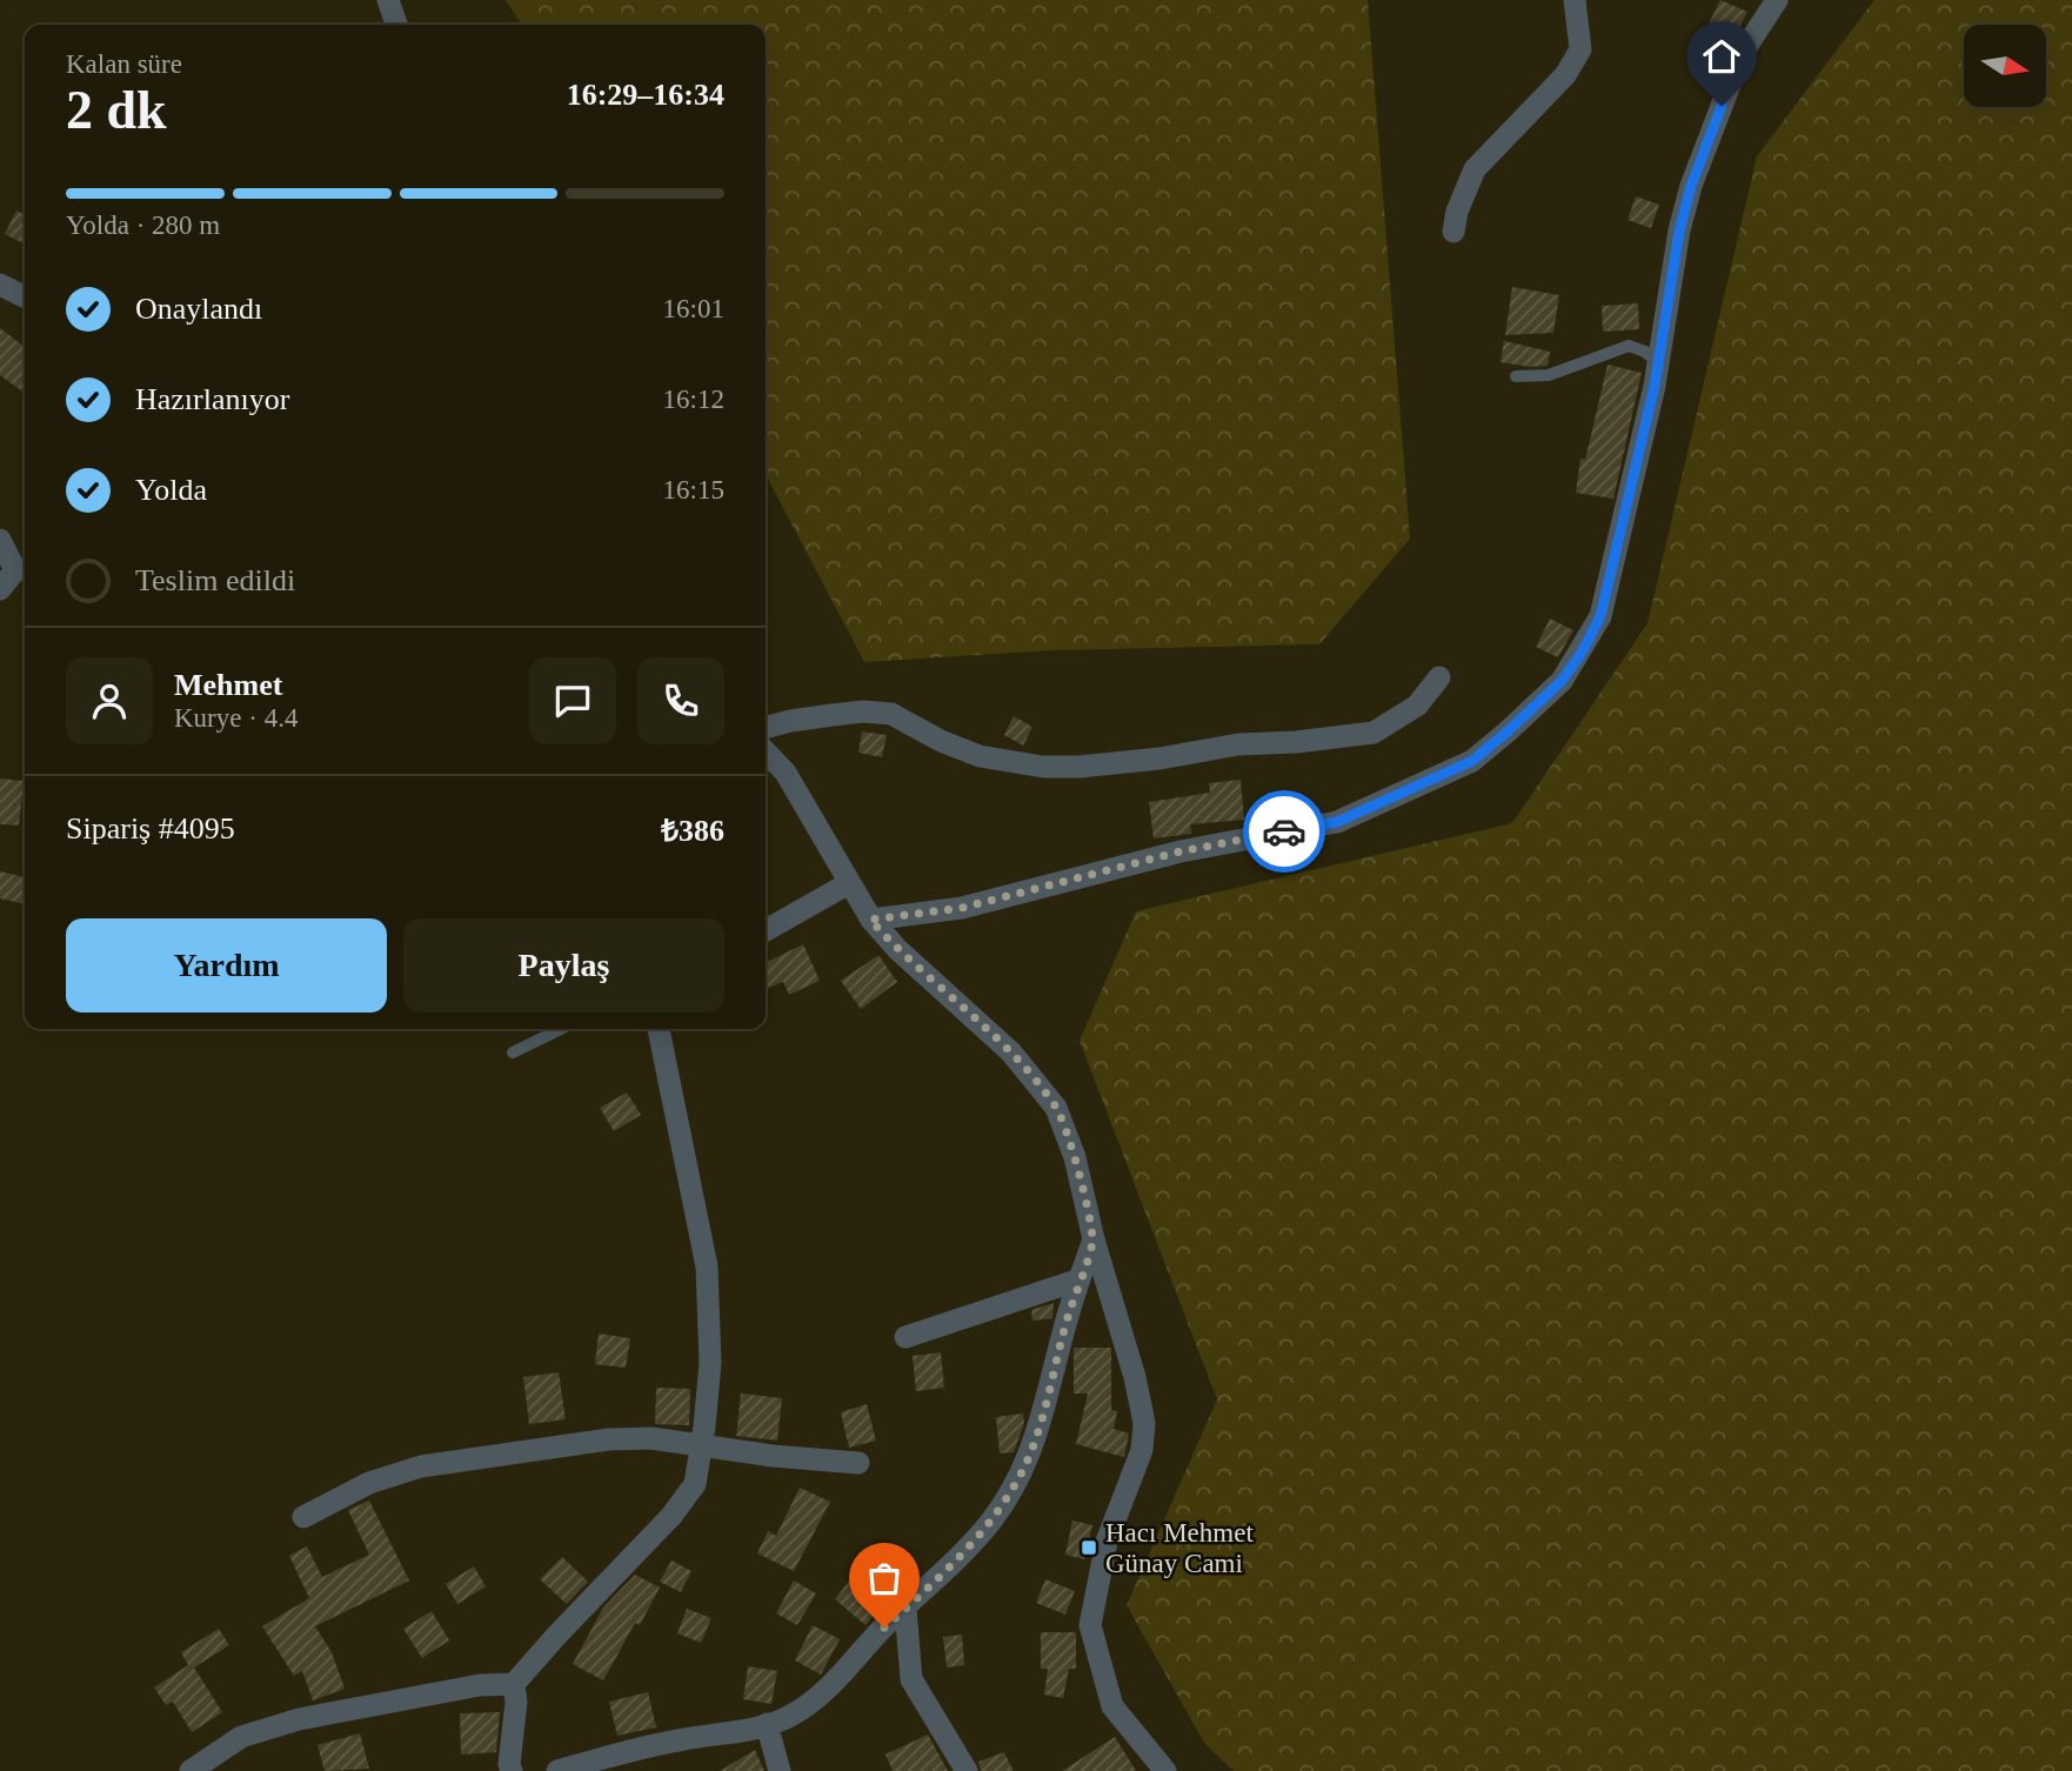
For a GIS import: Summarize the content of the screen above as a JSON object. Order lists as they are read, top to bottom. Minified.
{"places":{"transit":["Hacı Mehmet Günay Cami"]},"north":"right","page":{"heading":["2 dk","Kalan süre","16:29–16:34"],"panel":["Mehmet","Kurye · 4.4","Sipariş #4095","₺386"],"bar":"Yolda · 280 m","list":[["Onaylandı","16:01"],["Hazırlanıyor","16:12"],["Yolda","16:15"],"Teslim edildi"],"buttons":["Yardım","Paylaş"]}}
